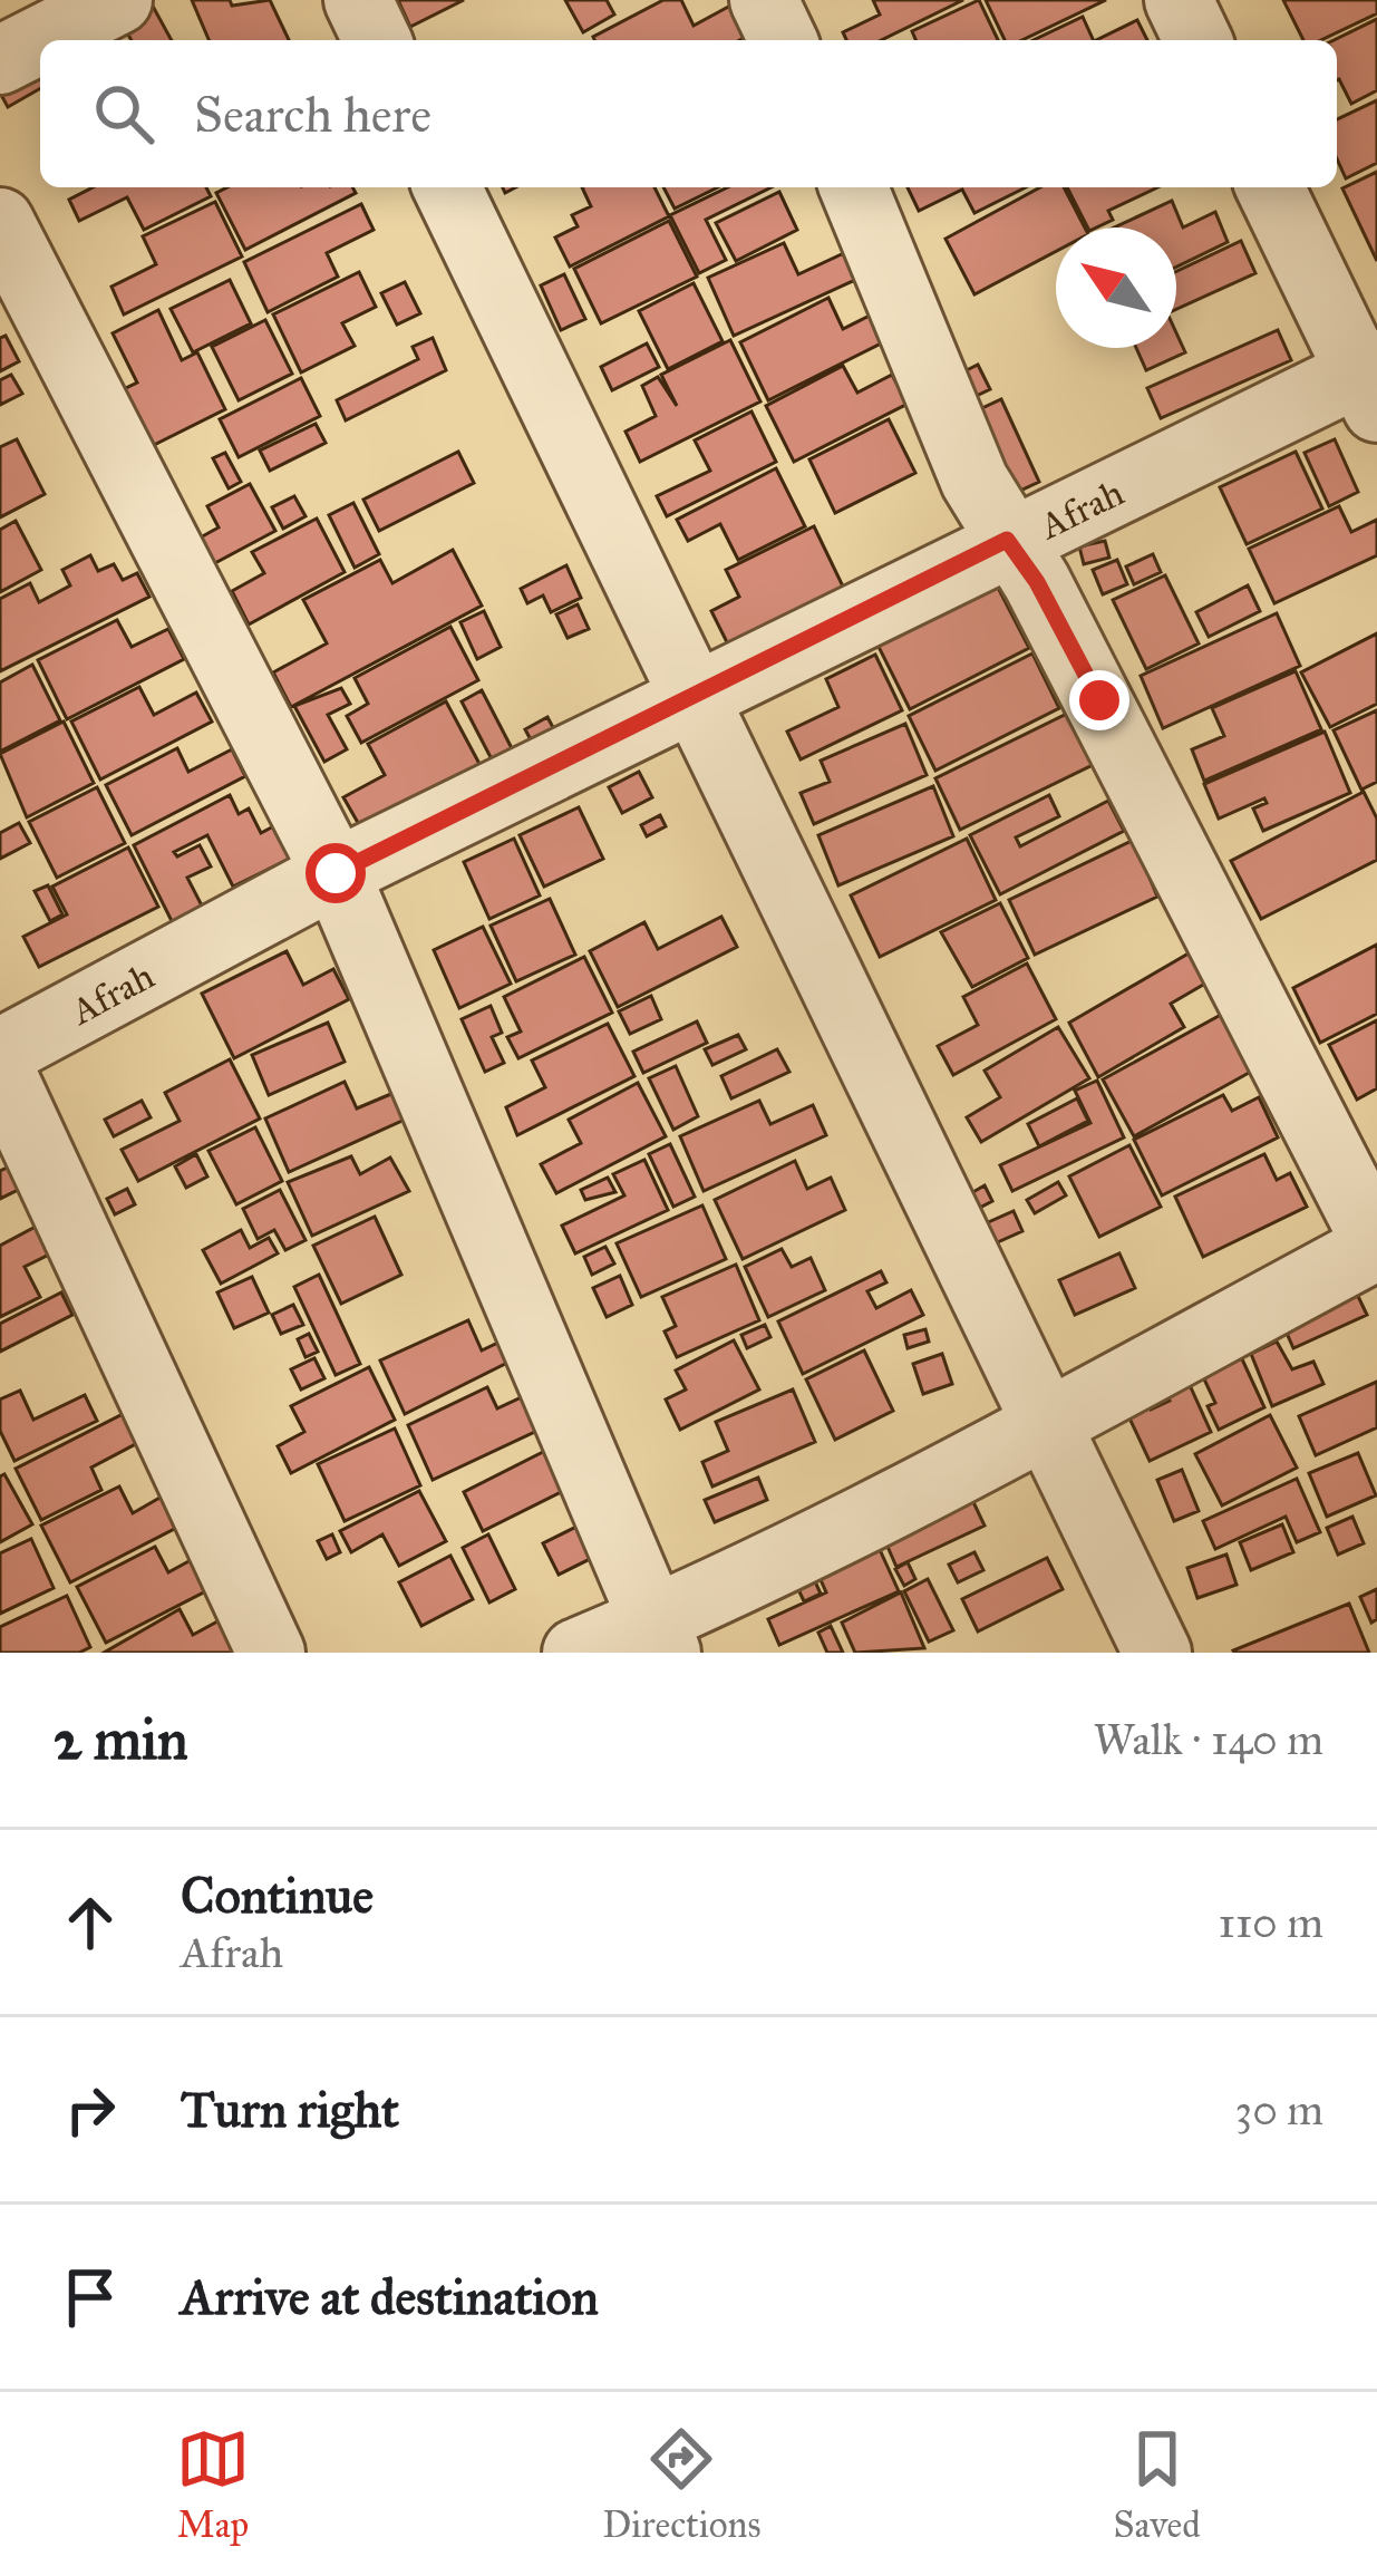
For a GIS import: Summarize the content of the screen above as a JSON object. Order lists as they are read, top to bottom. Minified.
{"streets":{"street":["Afrah"]},"north":"top left","page":{"search":"Search here","heading":["2 min","Walk · 140 m"],"list":[["Continue","Afrah","110 m"],["Turn right","30 m"],"Arrive at destination"],"nav":["Map","Directions","Saved"]}}
